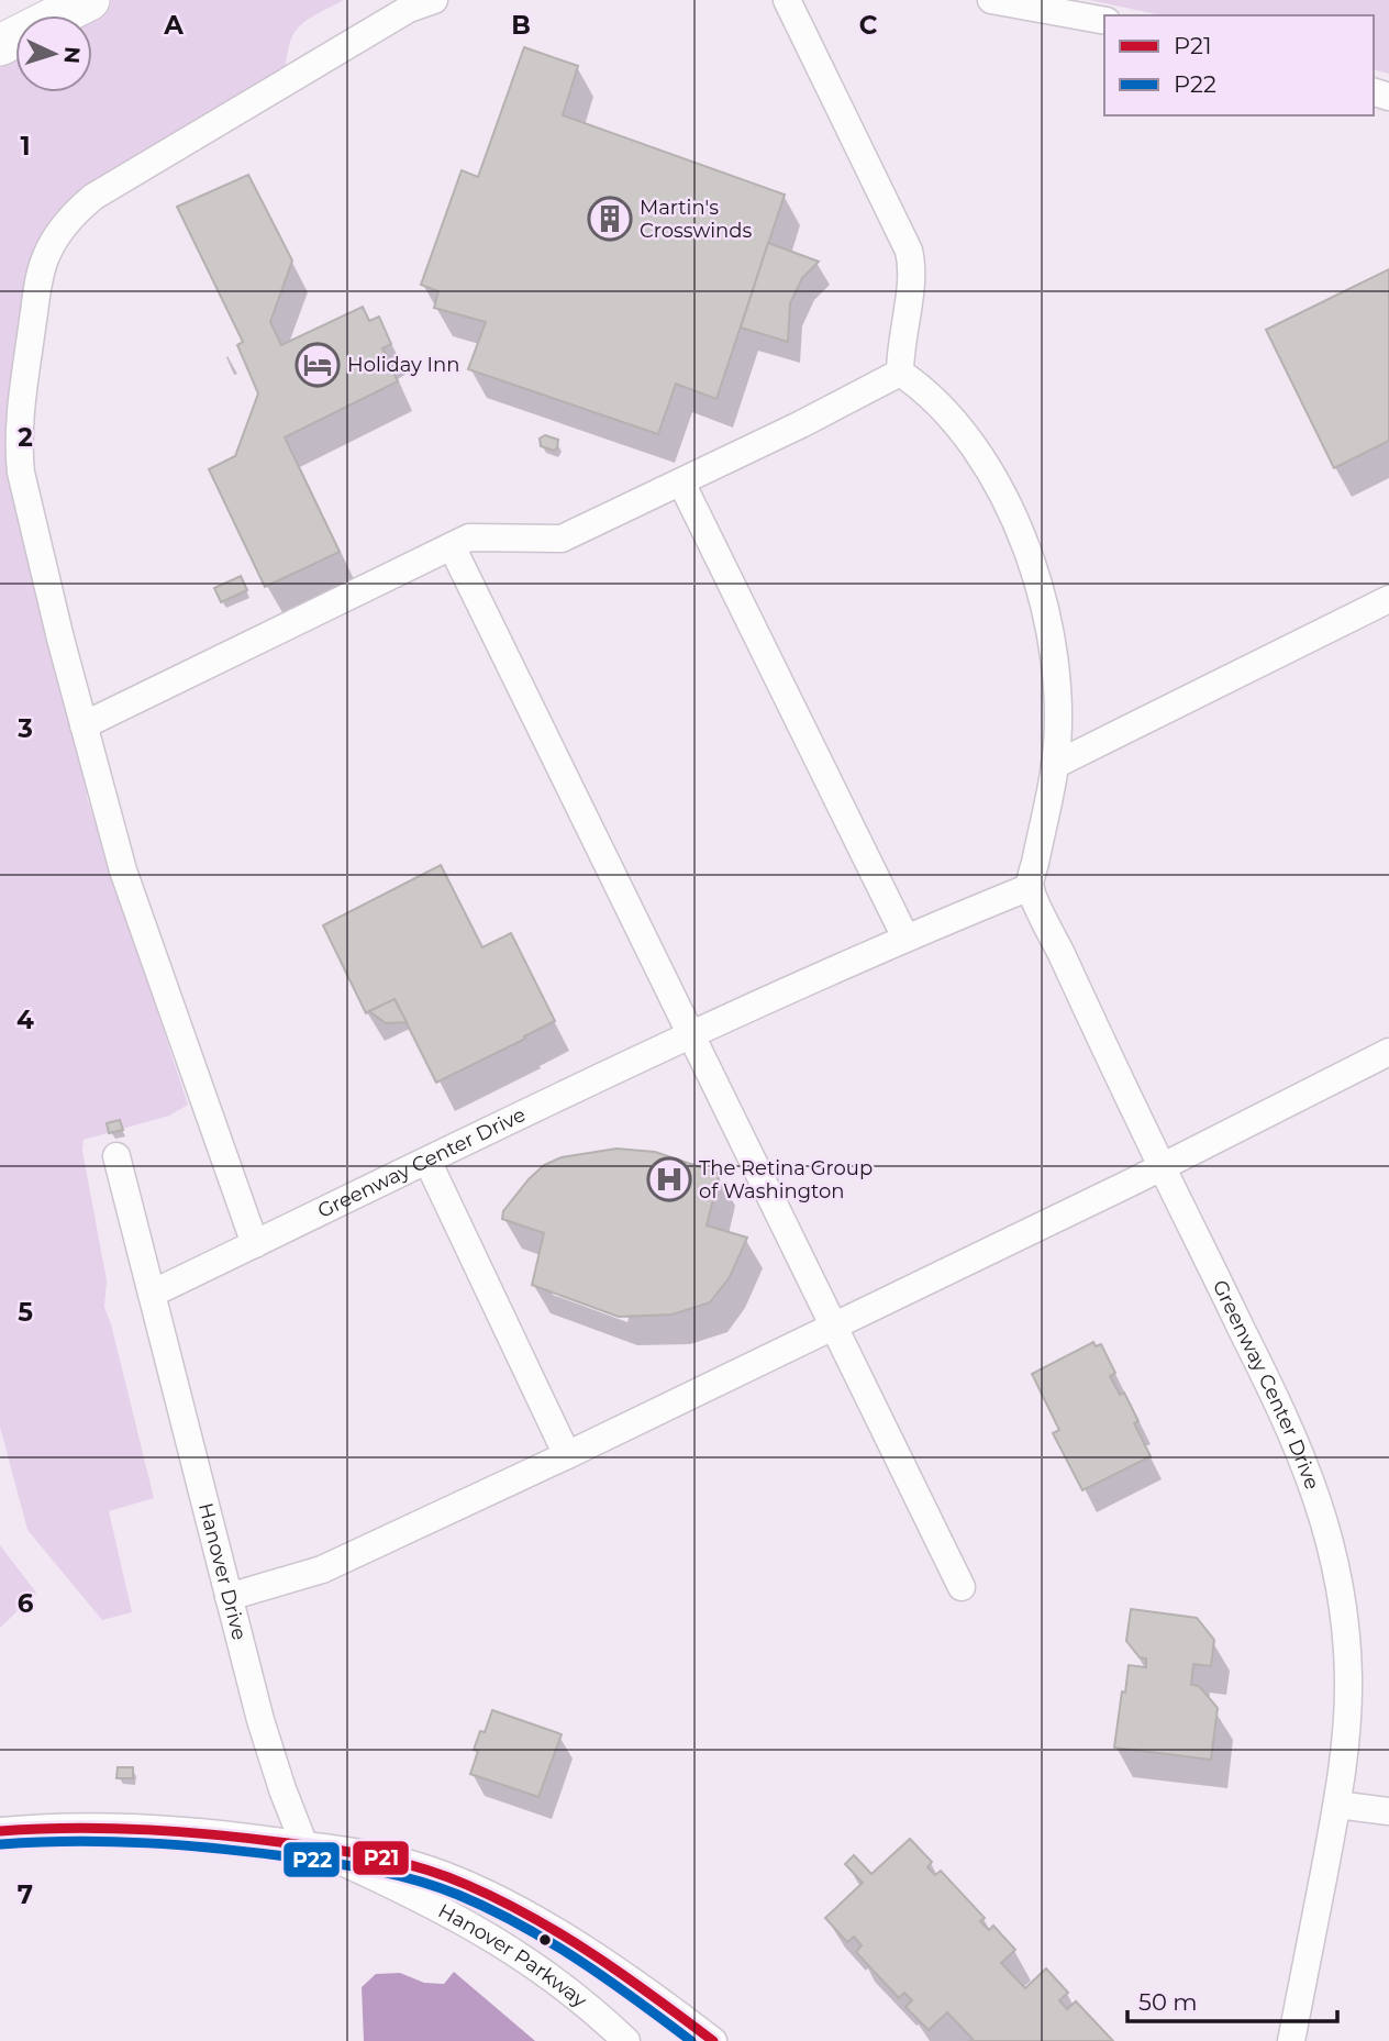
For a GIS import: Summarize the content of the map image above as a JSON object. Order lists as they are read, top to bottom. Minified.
{"streets":{"street":["Greenway Center Drive","Hanover Drive","Hanover Parkway"]},"crossings":[["Greenway Center Drive","Hanover Drive"],["Hanover Drive","Hanover Parkway"]],"places":{"building":["Martin's Crosswinds"],"hotel":["Holiday Inn"],"hospital":["The Retina Group of Washington"]},"lines":["transit line P21","transit line P22"],"legend":["P21","P22"],"scale_bar":"50 m","north":"right","grid":{"columns":["A","B","C"],"rows":["1","2","3","4","5","6","7"]}}
